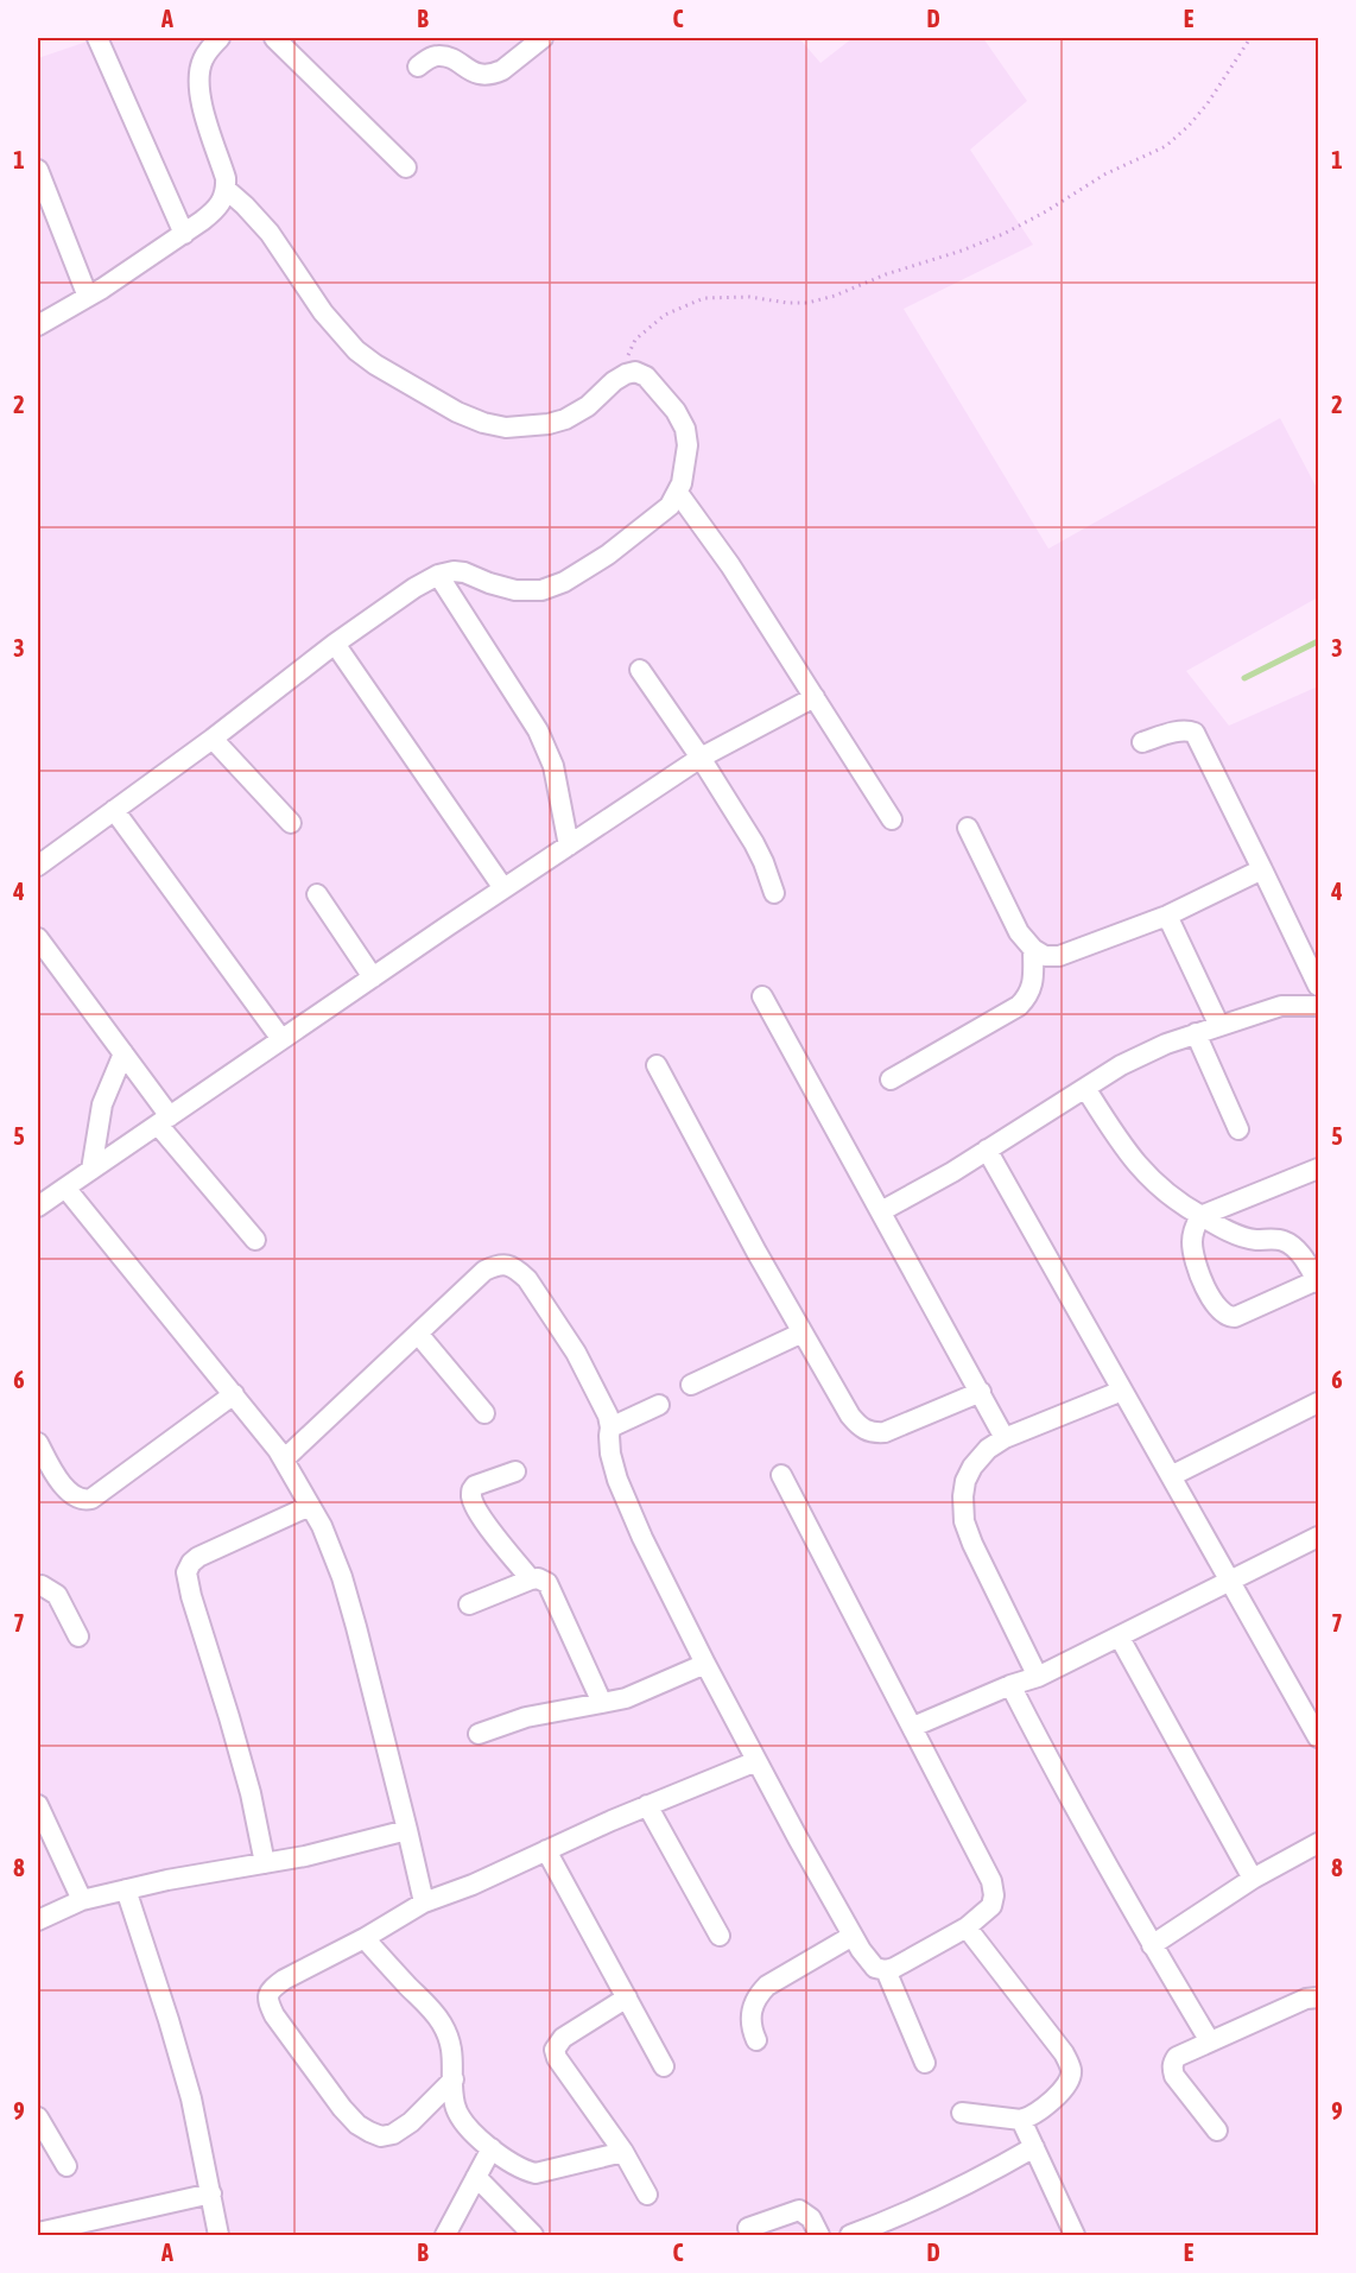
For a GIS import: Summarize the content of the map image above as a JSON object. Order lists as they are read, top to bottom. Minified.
{"grid":{"columns":["A","B","C","D","E"],"rows":["1","2","3","4","5","6","7","8","9"]}}
